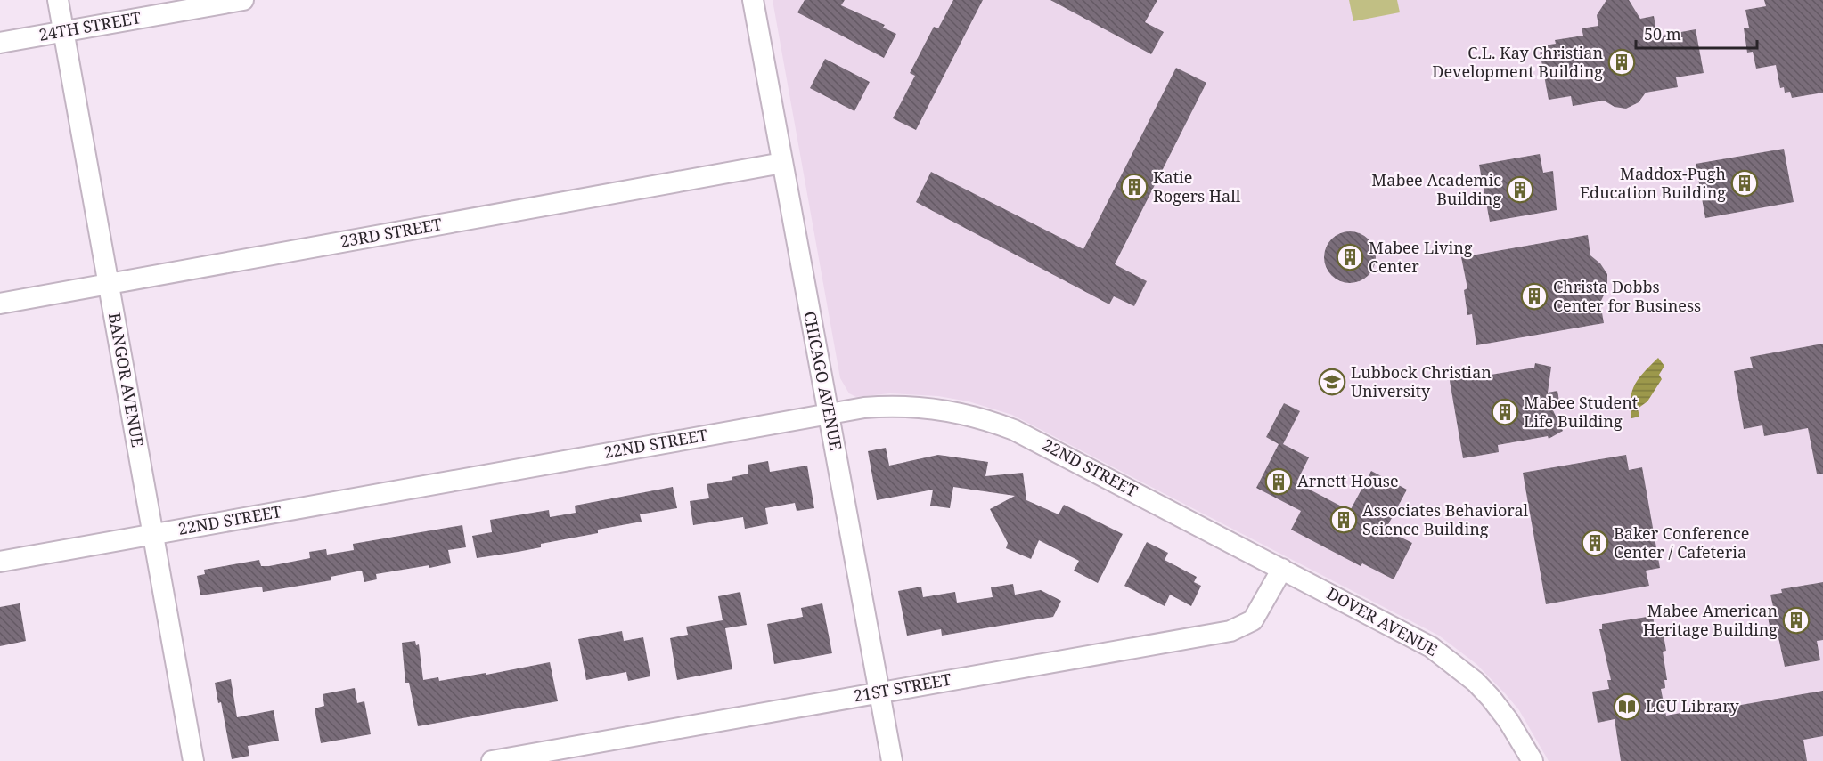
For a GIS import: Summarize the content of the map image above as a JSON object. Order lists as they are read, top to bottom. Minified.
{"streets":{"street":["24TH STREET","23RD STREET","BANGOR AVENUE","CHICAGO AVENUE","22ND STREET","DOVER AVENUE","21ST STREET"]},"crossings":[["24TH STREET","BANGOR AVENUE"],["23RD STREET","BANGOR AVENUE"],["23RD STREET","CHICAGO AVENUE"],["BANGOR AVENUE","22ND STREET"],["CHICAGO AVENUE","22ND STREET"],["CHICAGO AVENUE","21ST STREET"],["22ND STREET","DOVER AVENUE"],["22ND STREET","21ST STREET"],["DOVER AVENUE","21ST STREET"]],"places":{"building":["C.L. Kay Christian Development Building","Maddox-Pugh Education Building","Katie Rogers Hall","Mabee Academic Building","Mabee Living Center","Christa Dobbs Center for Business","Mabee Student Life Building","Arnett House","Associates Behavioral Science Building","Baker Conference Center / Cafeteria","Mabee American Heritage Building"],"school or university":["Lubbock Christian University"],"library":["LCU Library"]},"scale_bar":"50 m"}
